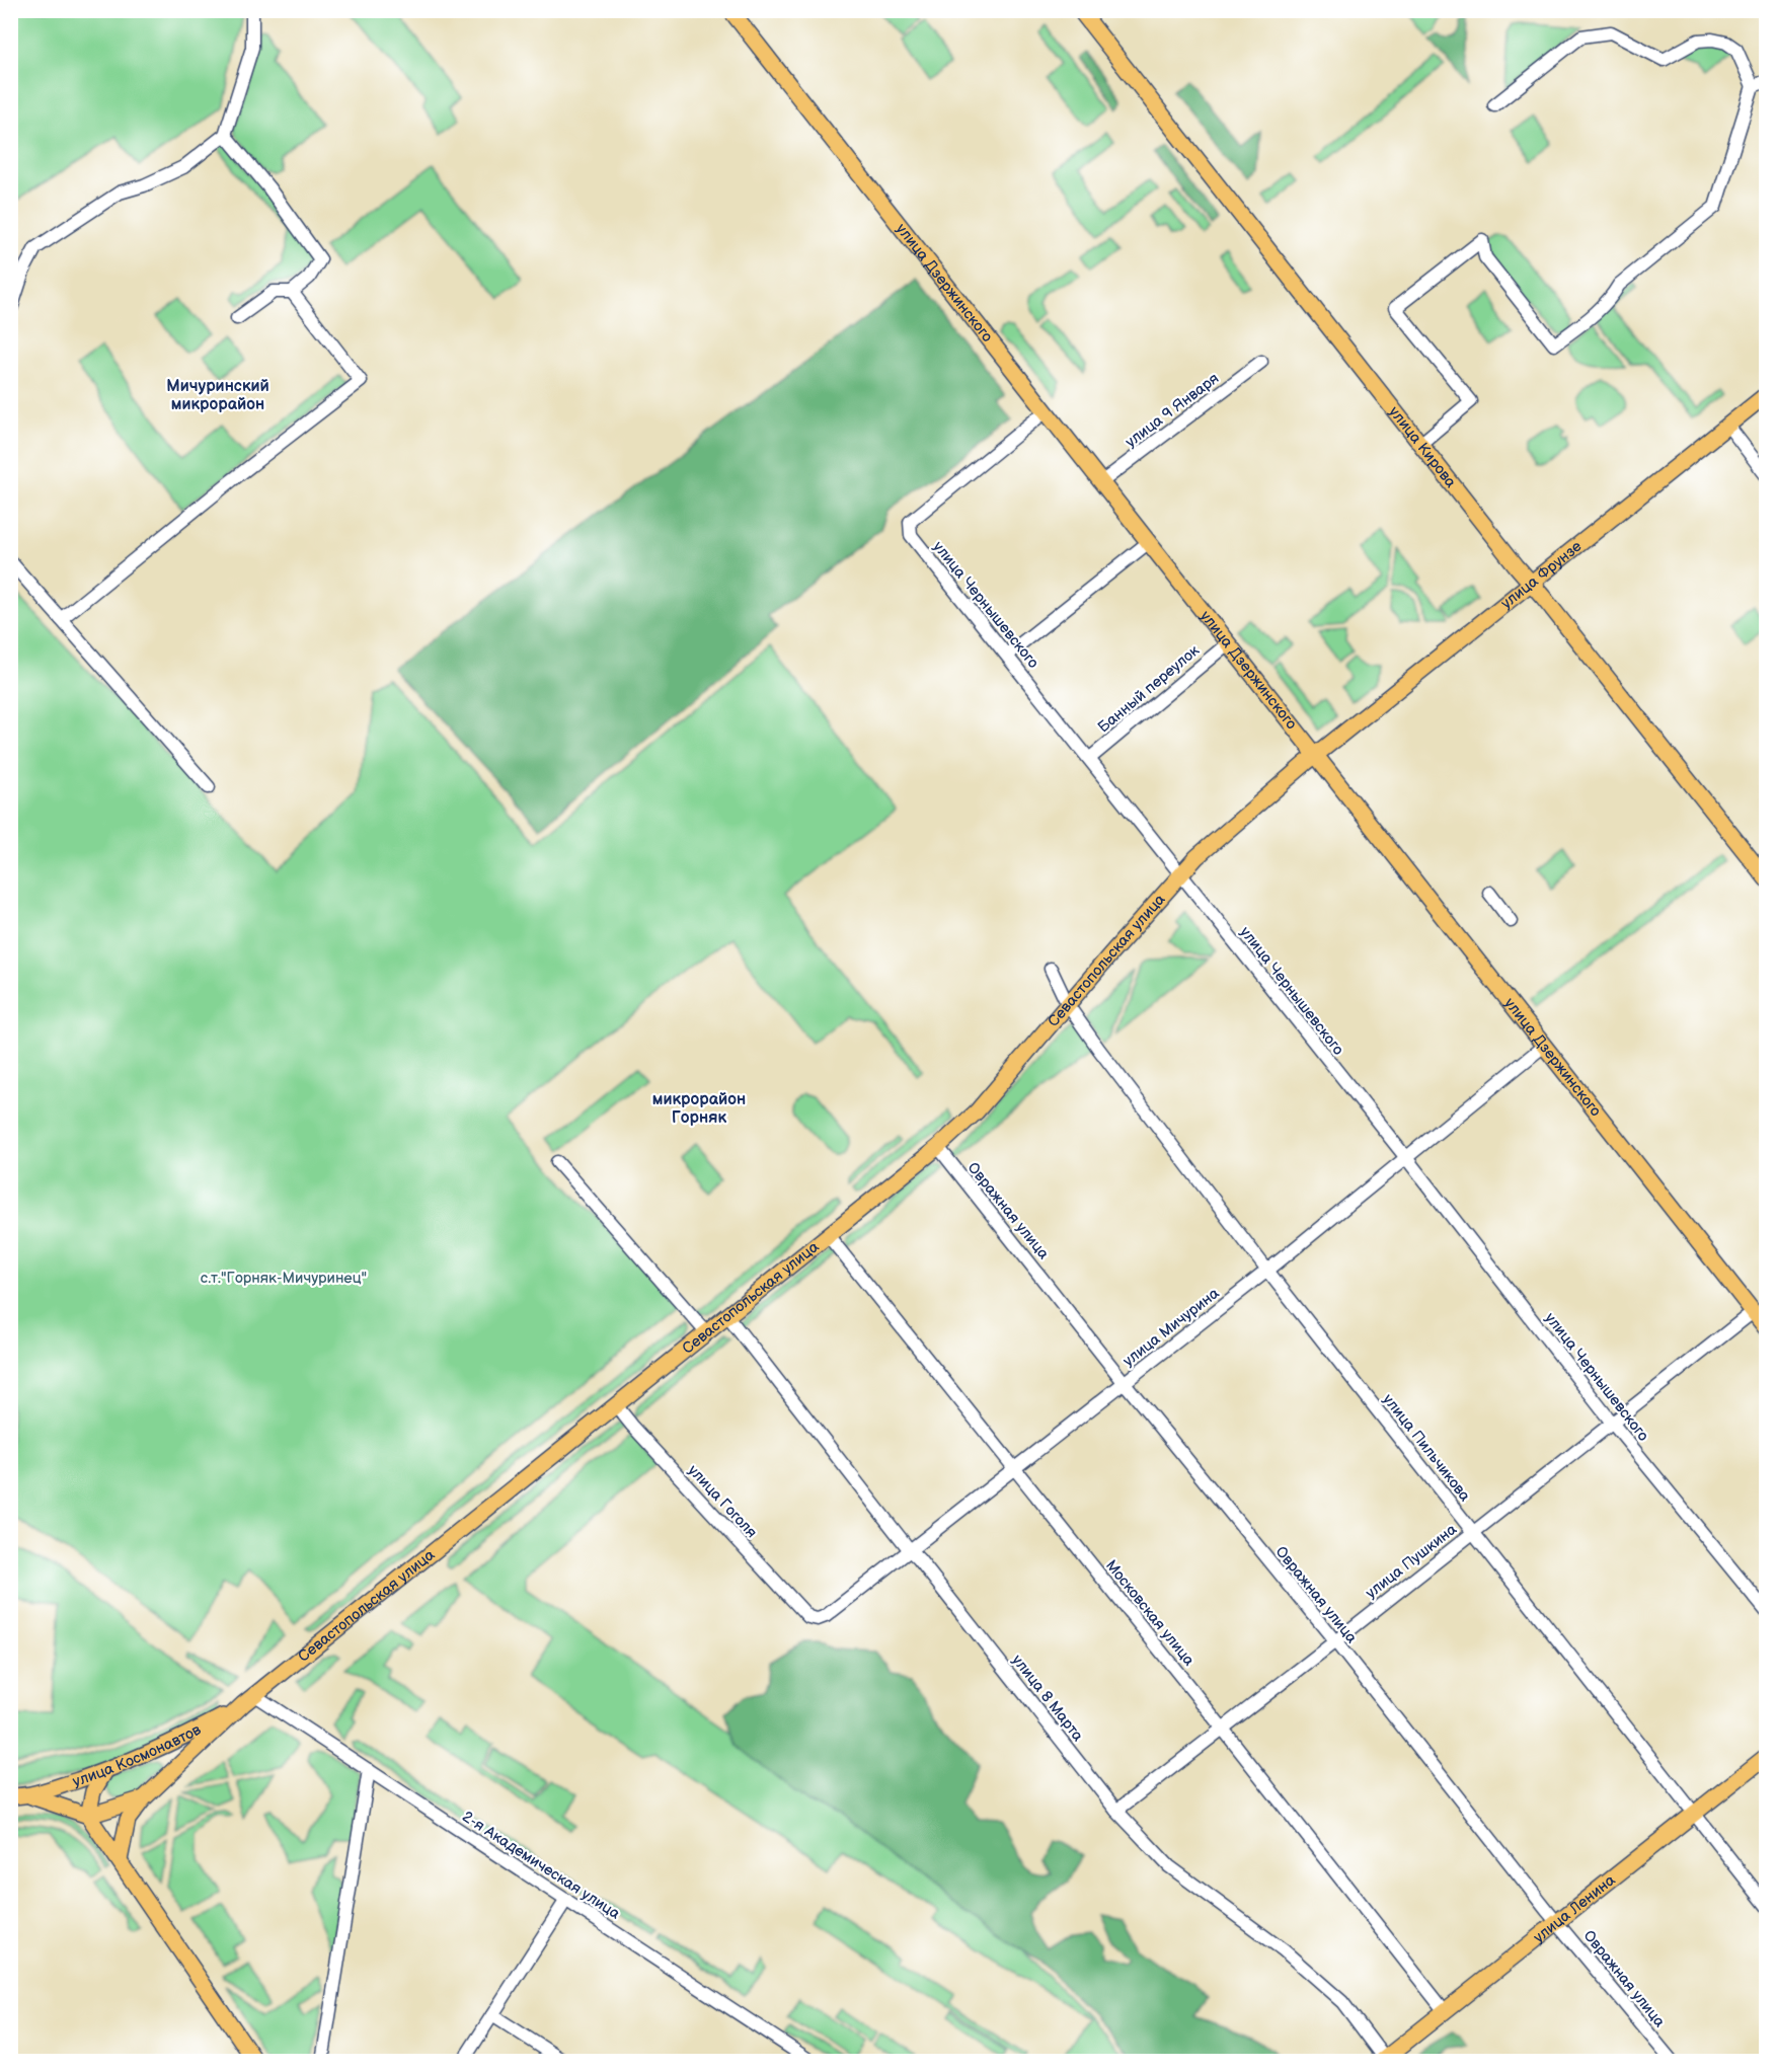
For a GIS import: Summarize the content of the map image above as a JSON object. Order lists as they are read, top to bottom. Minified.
{"streets":{"main road":["улица Дзержинского","улица Кирова","улица Фрунзе","Севастопольская улица","улица Космонавтов","улица Ленина"],"street":["улица 9 Января","улица Чернышевского","Банный переулок","Овражная улица","улица Мичурина","улица Пильчикова","улица Гоголя","улица Пушкина","Московская улица","улица 8 Марта","2-я Академическая улица"]},"crossings":[["улица Дзержинского","улица 9 Января"],["улица Дзержинского","улица Фрунзе"],["улица Дзержинского","улица Чернышевского"],["улица Дзержинского","Банный переулок"],["улица Дзержинского","Севастопольская улица"],["улица Дзержинского","улица Мичурина"],["улица Дзержинского","улица Пушкина"],["улица Кирова","улица Фрунзе"],["улица Фрунзе","Севастопольская улица"],["улица Чернышевского","Банный переулок"],["улица Чернышевского","Севастопольская улица"],["улица Чернышевского","улица Мичурина"],["улица Чернышевского","улица Пушкина"],["Севастопольская улица","Овражная улица"],["Севастопольская улица","улица Пильчикова"],["Севастопольская улица","улица Гоголя"],["Севастопольская улица","Московская улица"],["Севастопольская улица","улица 8 Марта"],["Севастопольская улица","улица Космонавтов"],["Севастопольская улица","2-я Академическая улица"],["Овражная улица","улица Мичурина"],["Овражная улица","улица Пушкина"],["Овражная улица","улица Ленина"],["улица Мичурина","улица Пильчикова"],["улица Мичурина","улица Гоголя"],["улица Мичурина","Московская улица"],["улица Мичурина","улица 8 Марта"],["улица Пильчикова","улица Пушкина"],["улица Пильчикова","улица Ленина"],["улица Пушкина","Московская улица"],["улица Пушкина","улица 8 Марта"],["Московская улица","улица Ленина"],["улица 8 Марта","улица Ленина"]],"districts":["Мичуринский микрорайон","микрорайон Горняк"],"parks":["с.т.\"Горняк-Мичуринец\""]}
